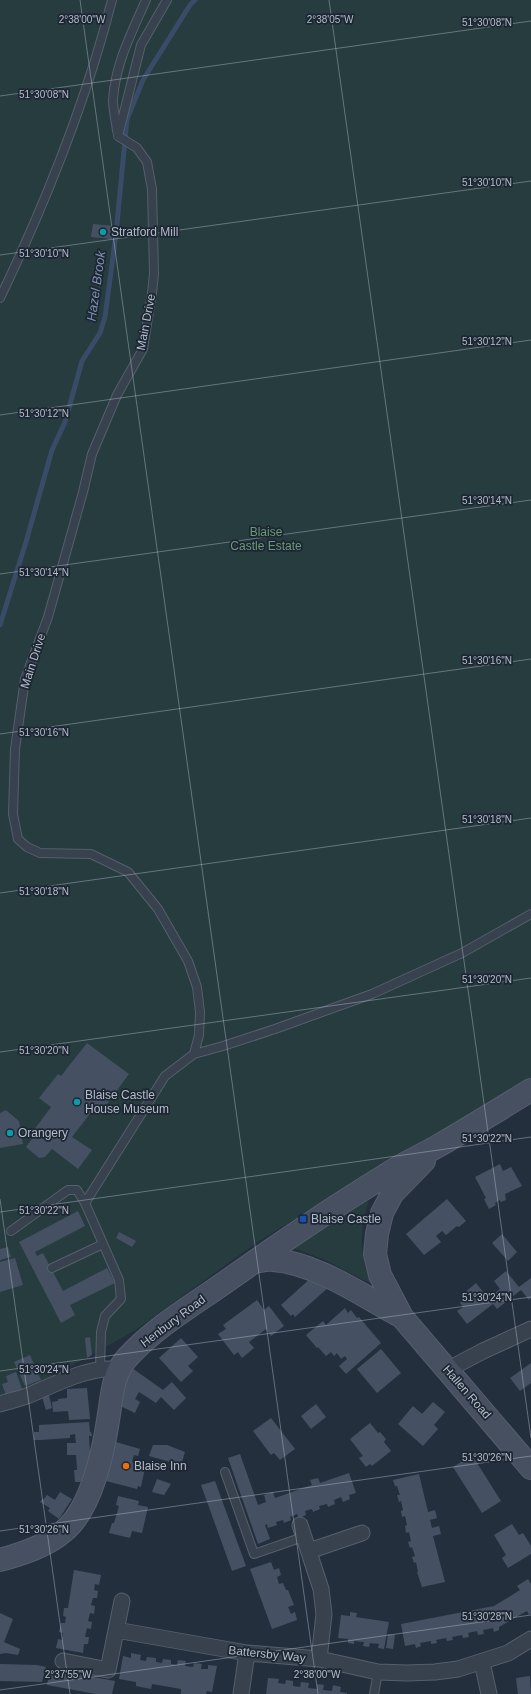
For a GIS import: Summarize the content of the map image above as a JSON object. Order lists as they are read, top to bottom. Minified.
{"streets":{"main road":["Henbury Road","Hallen Road"],"street":["Battersby Way"],"lane":["Main Drive"]},"crossings":[["Henbury Road","Hallen Road"]],"water":["Hazel Brook"],"parks":["Blaise Castle Estate"],"places":{"other":["Stratford Mill","Blaise Castle House Museum","Orangery","Blaise Inn"],"transit":["Blaise Castle"]},"coordinates":["2°38'00\"W","2°38'05\"W","51°30'08\"N","51°30'10\"N","51°30'12\"N","51°30'14\"N","51°30'16\"N","51°30'18\"N","51°30'20\"N","51°30'22\"N","51°30'24\"N","51°30'26\"N","51°30'28\"N","2°37'55\"W"]}
